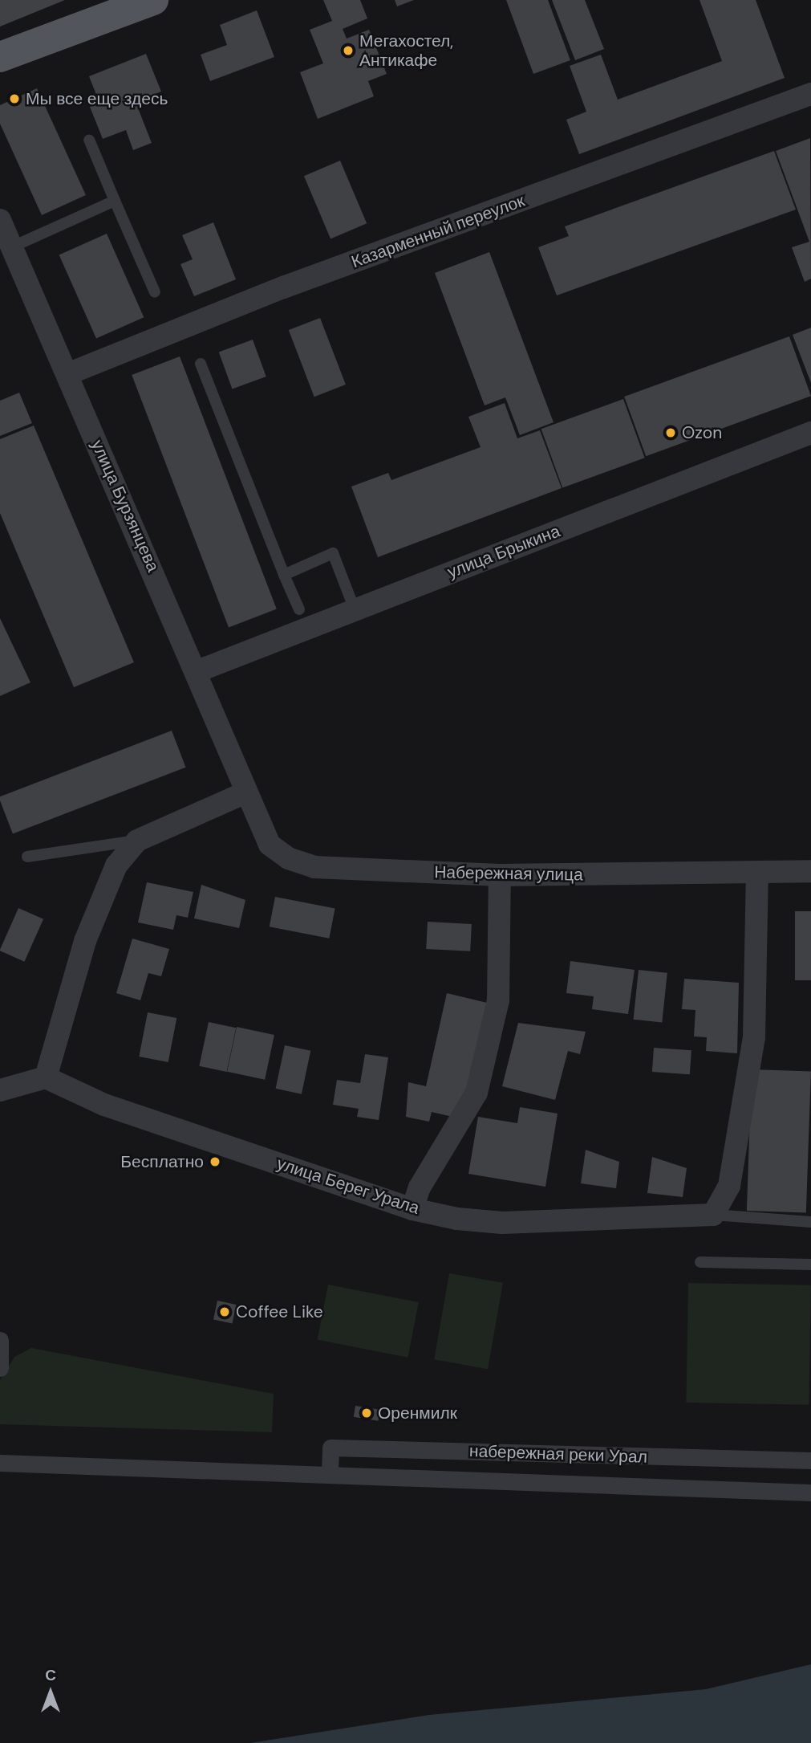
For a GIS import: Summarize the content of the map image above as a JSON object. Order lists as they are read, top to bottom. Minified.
{"streets":{"street":["Казарменный переулок","улица Бурзянцева","улица Брыкина","Набережная улица","улица Берег Урала","набережная реки Урал"]},"crossings":[["Казарменный переулок","улица Бурзянцева"],["улица Бурзянцева","улица Брыкина"],["улица Бурзянцева","Набережная улица"]],"places":["Мегахостел, Антикафе","Мы все еще здесь","Ozon","Бесплатно","Coffee Like","Оренмилк"],"north":"top"}
